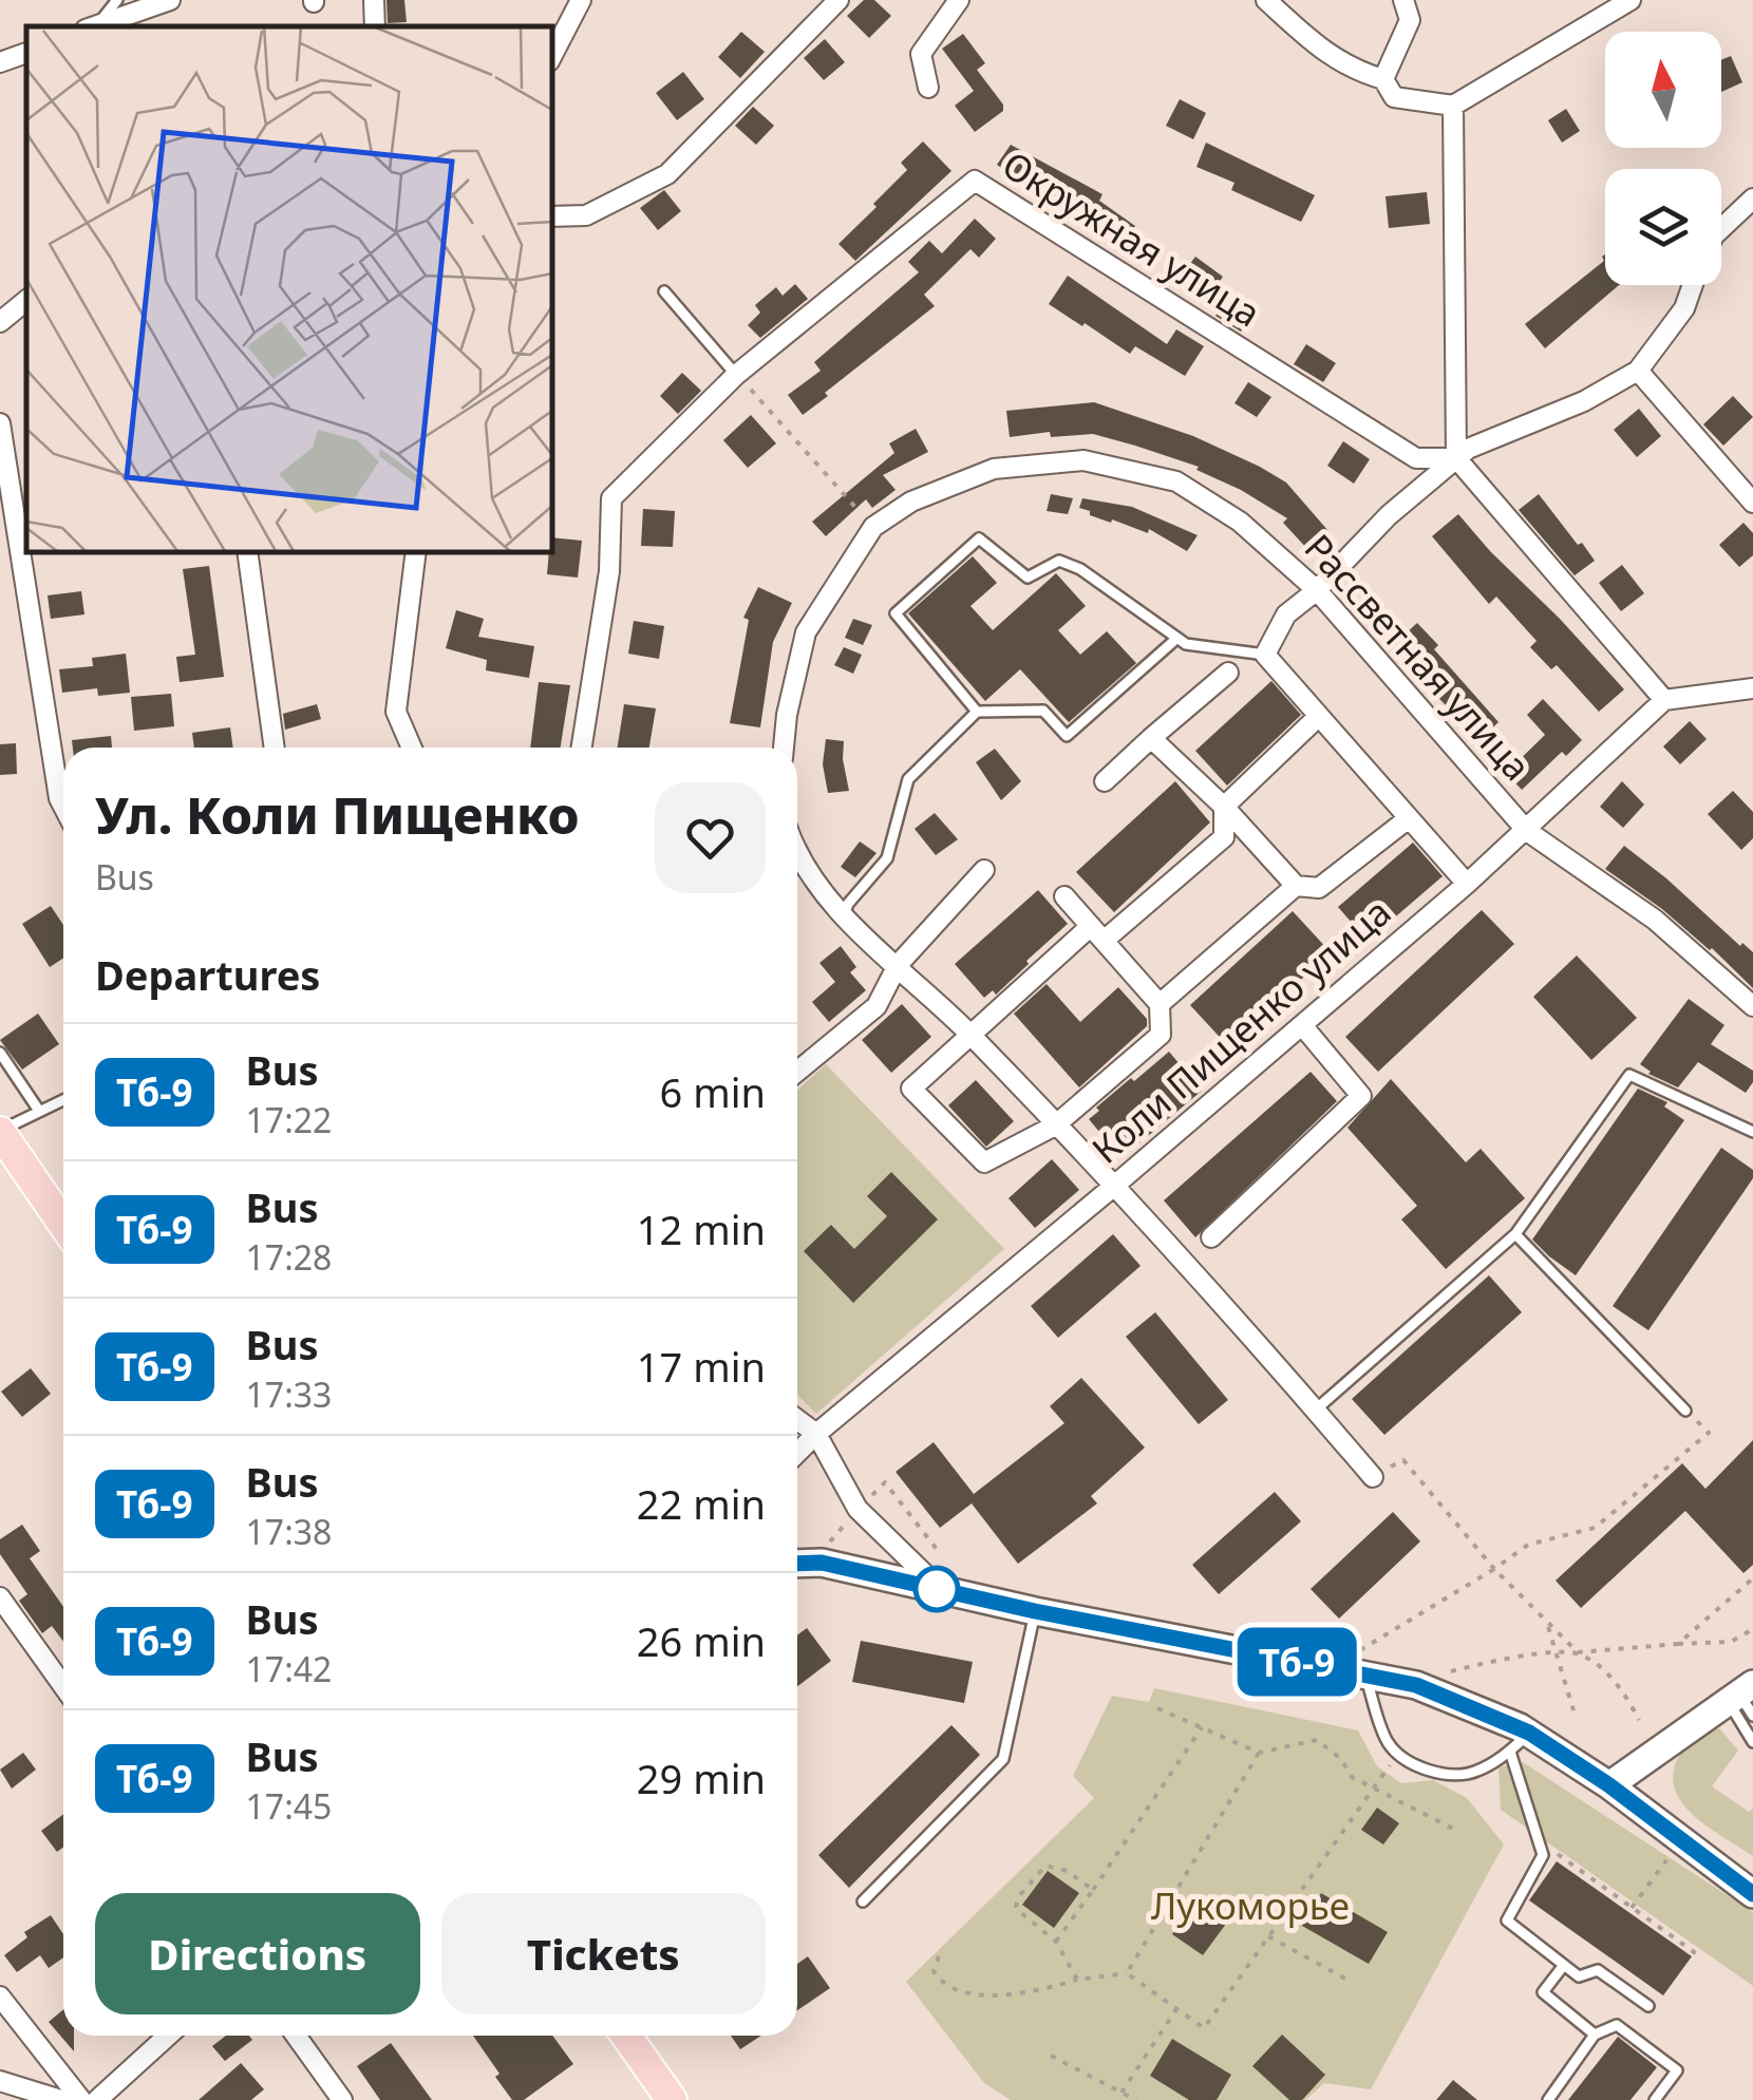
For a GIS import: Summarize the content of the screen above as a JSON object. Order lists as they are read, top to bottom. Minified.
{"streets":{"street":["Окружная улица","Рассветная улица","Коли Пищенко улица"]},"crossings":[["Рассветная улица","Коли Пищенко улица"]],"parks":["Лукоморье"],"lines":["bus line Тб-9"],"north":"top","page":{"on_map":"Тб-9","heading":[["Ул. Коли Пищенко","Bus"],"Departures"],"list":[{"mark":"Тб-9","name":"Bus","note":"17:22","value":"6 min"},{"mark":"Тб-9","name":"Bus","note":"17:28","value":"12 min"},{"mark":"Тб-9","name":"Bus","note":"17:33","value":"17 min"},{"mark":"Тб-9","name":"Bus","note":"17:38","value":"22 min"},{"mark":"Тб-9","name":"Bus","note":"17:42","value":"26 min"},{"mark":"Тб-9","name":"Bus","note":"17:45","value":"29 min"}],"buttons":["Directions","Tickets"]}}
